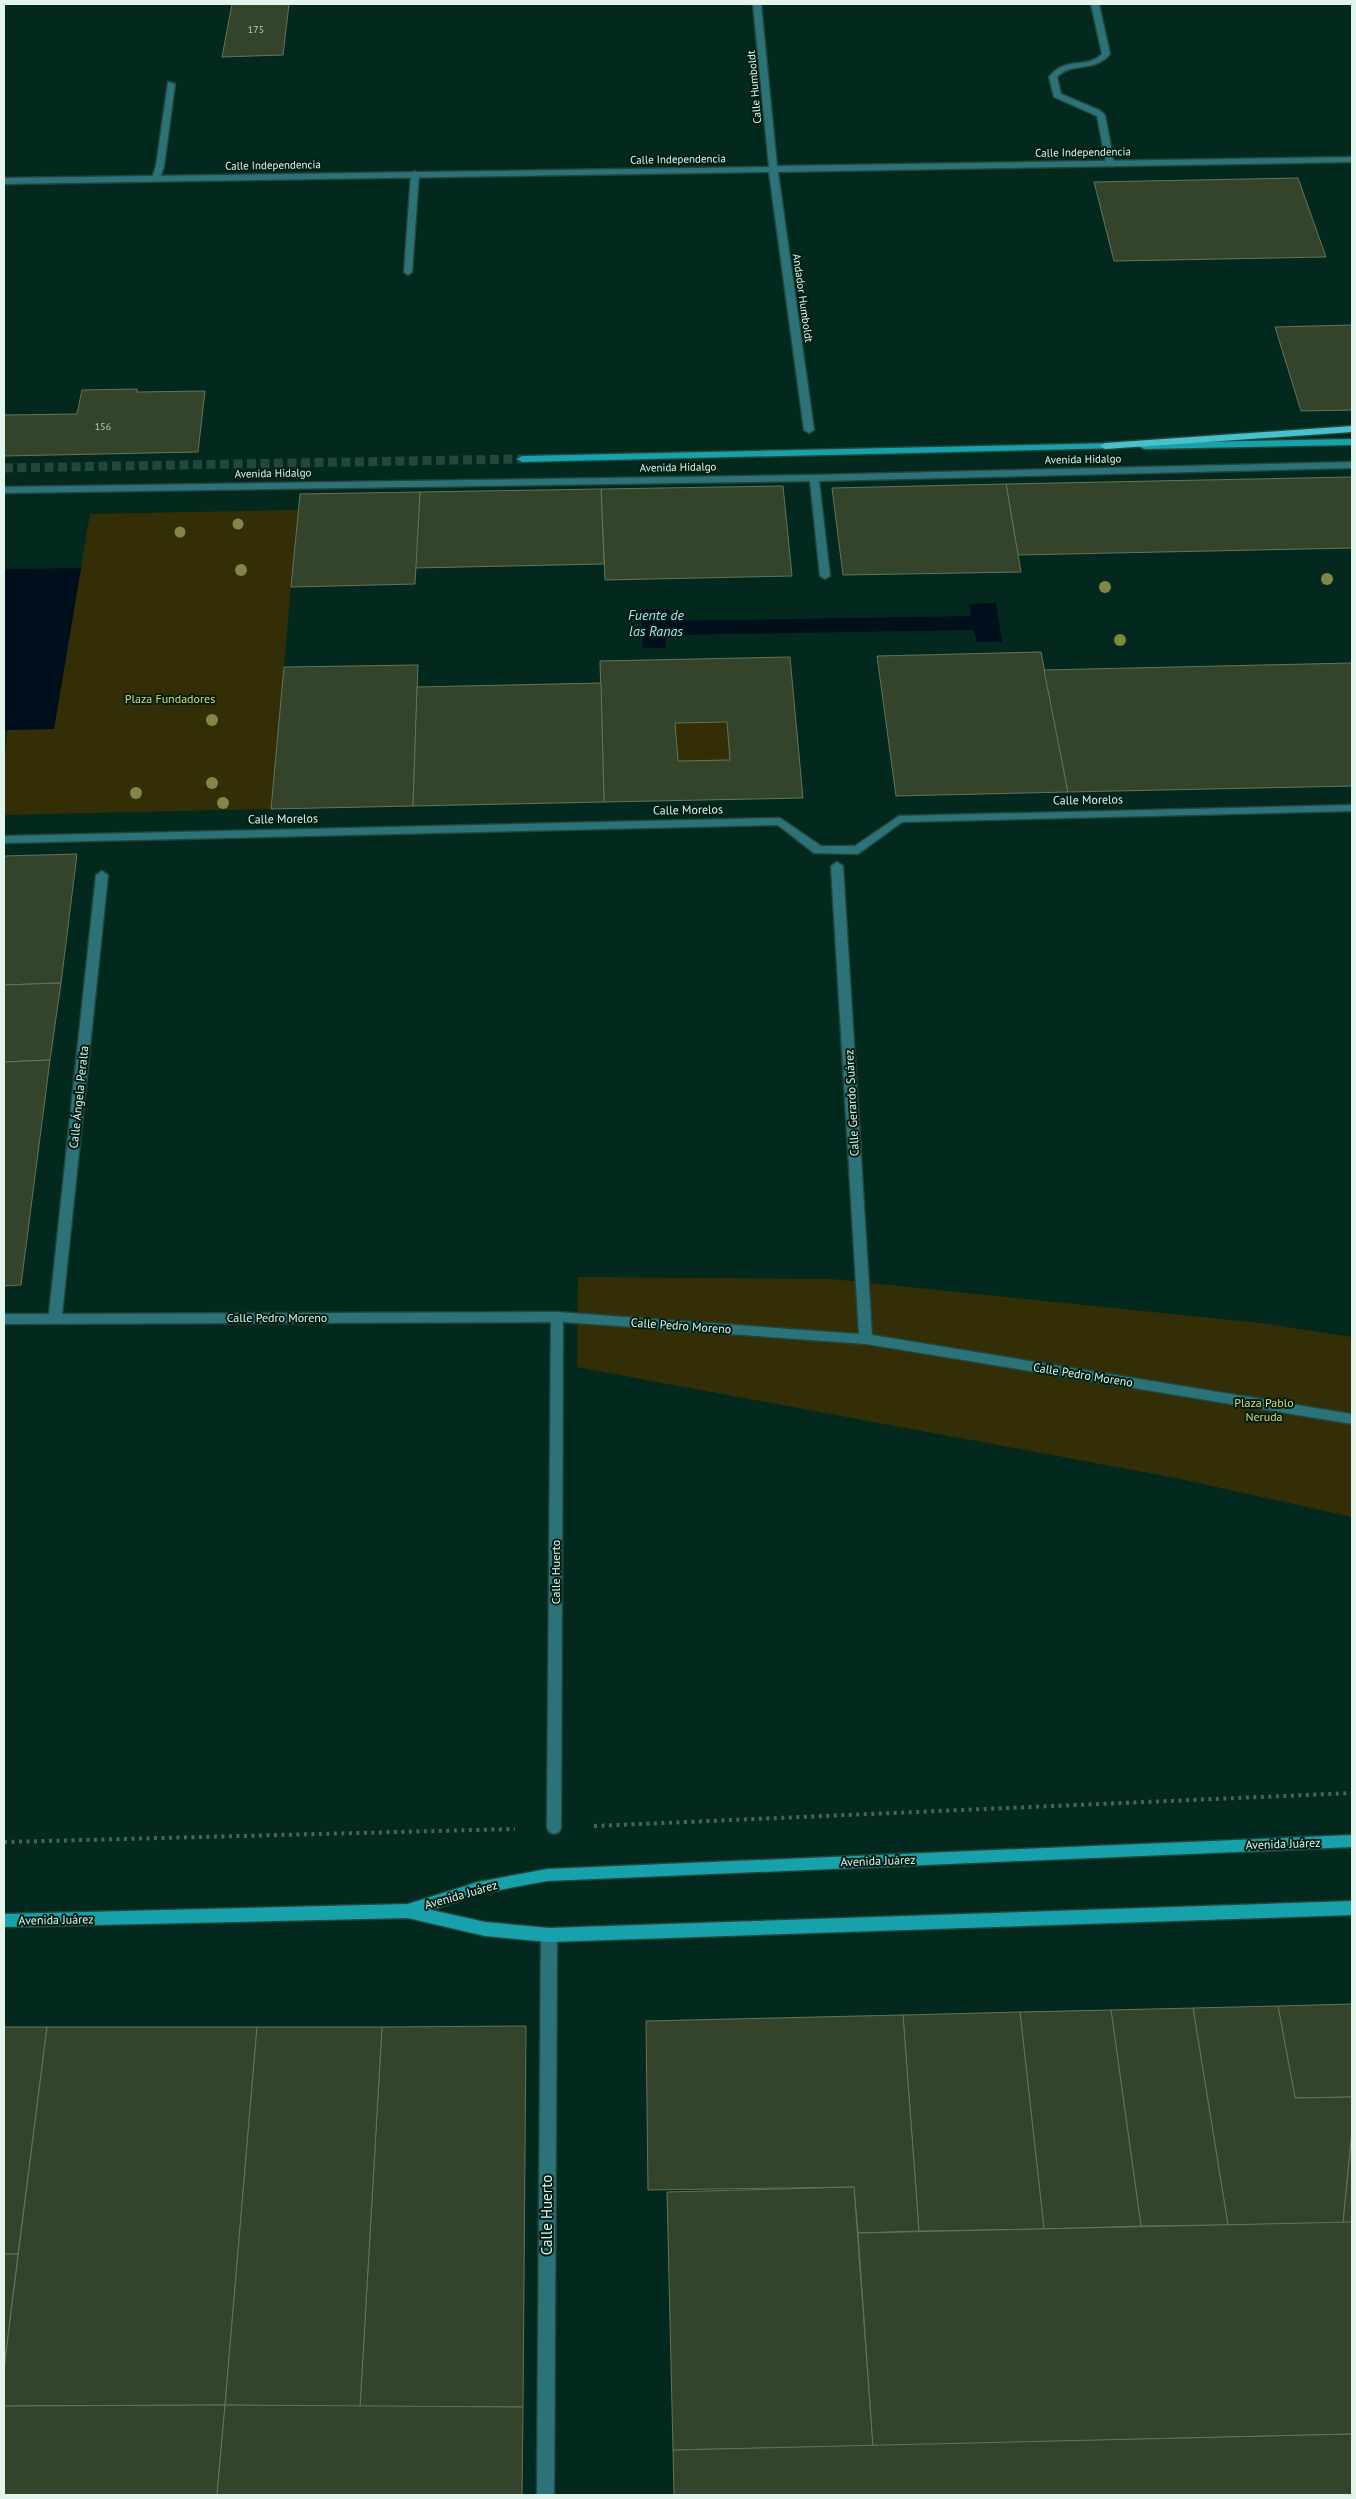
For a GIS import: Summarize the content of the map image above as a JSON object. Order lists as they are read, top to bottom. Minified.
{"streets":{"main road":["Avenida Hidalgo","Avenida Juárez"],"street":["Calle Humboldt","Calle Independencia","Andador Humboldt","Calle Morelos","Calle Ángela Peralta","Calle Gerardo Suárez","Calle Pedro Moreno","Calle Huerto"]},"crossings":[["Calle Humboldt","Calle Independencia"],["Calle Humboldt","Andador Humboldt"],["Calle Independencia","Andador Humboldt"],["Calle Ángela Peralta","Calle Pedro Moreno"],["Calle Gerardo Suárez","Calle Pedro Moreno"],["Calle Pedro Moreno","Calle Huerto"],["Calle Huerto","Avenida Juárez"]],"water":["Fuente de las Ranas"],"parks":["Plaza Fundadores","Plaza Pablo Neruda"],"house_numbers":["175","156"]}
